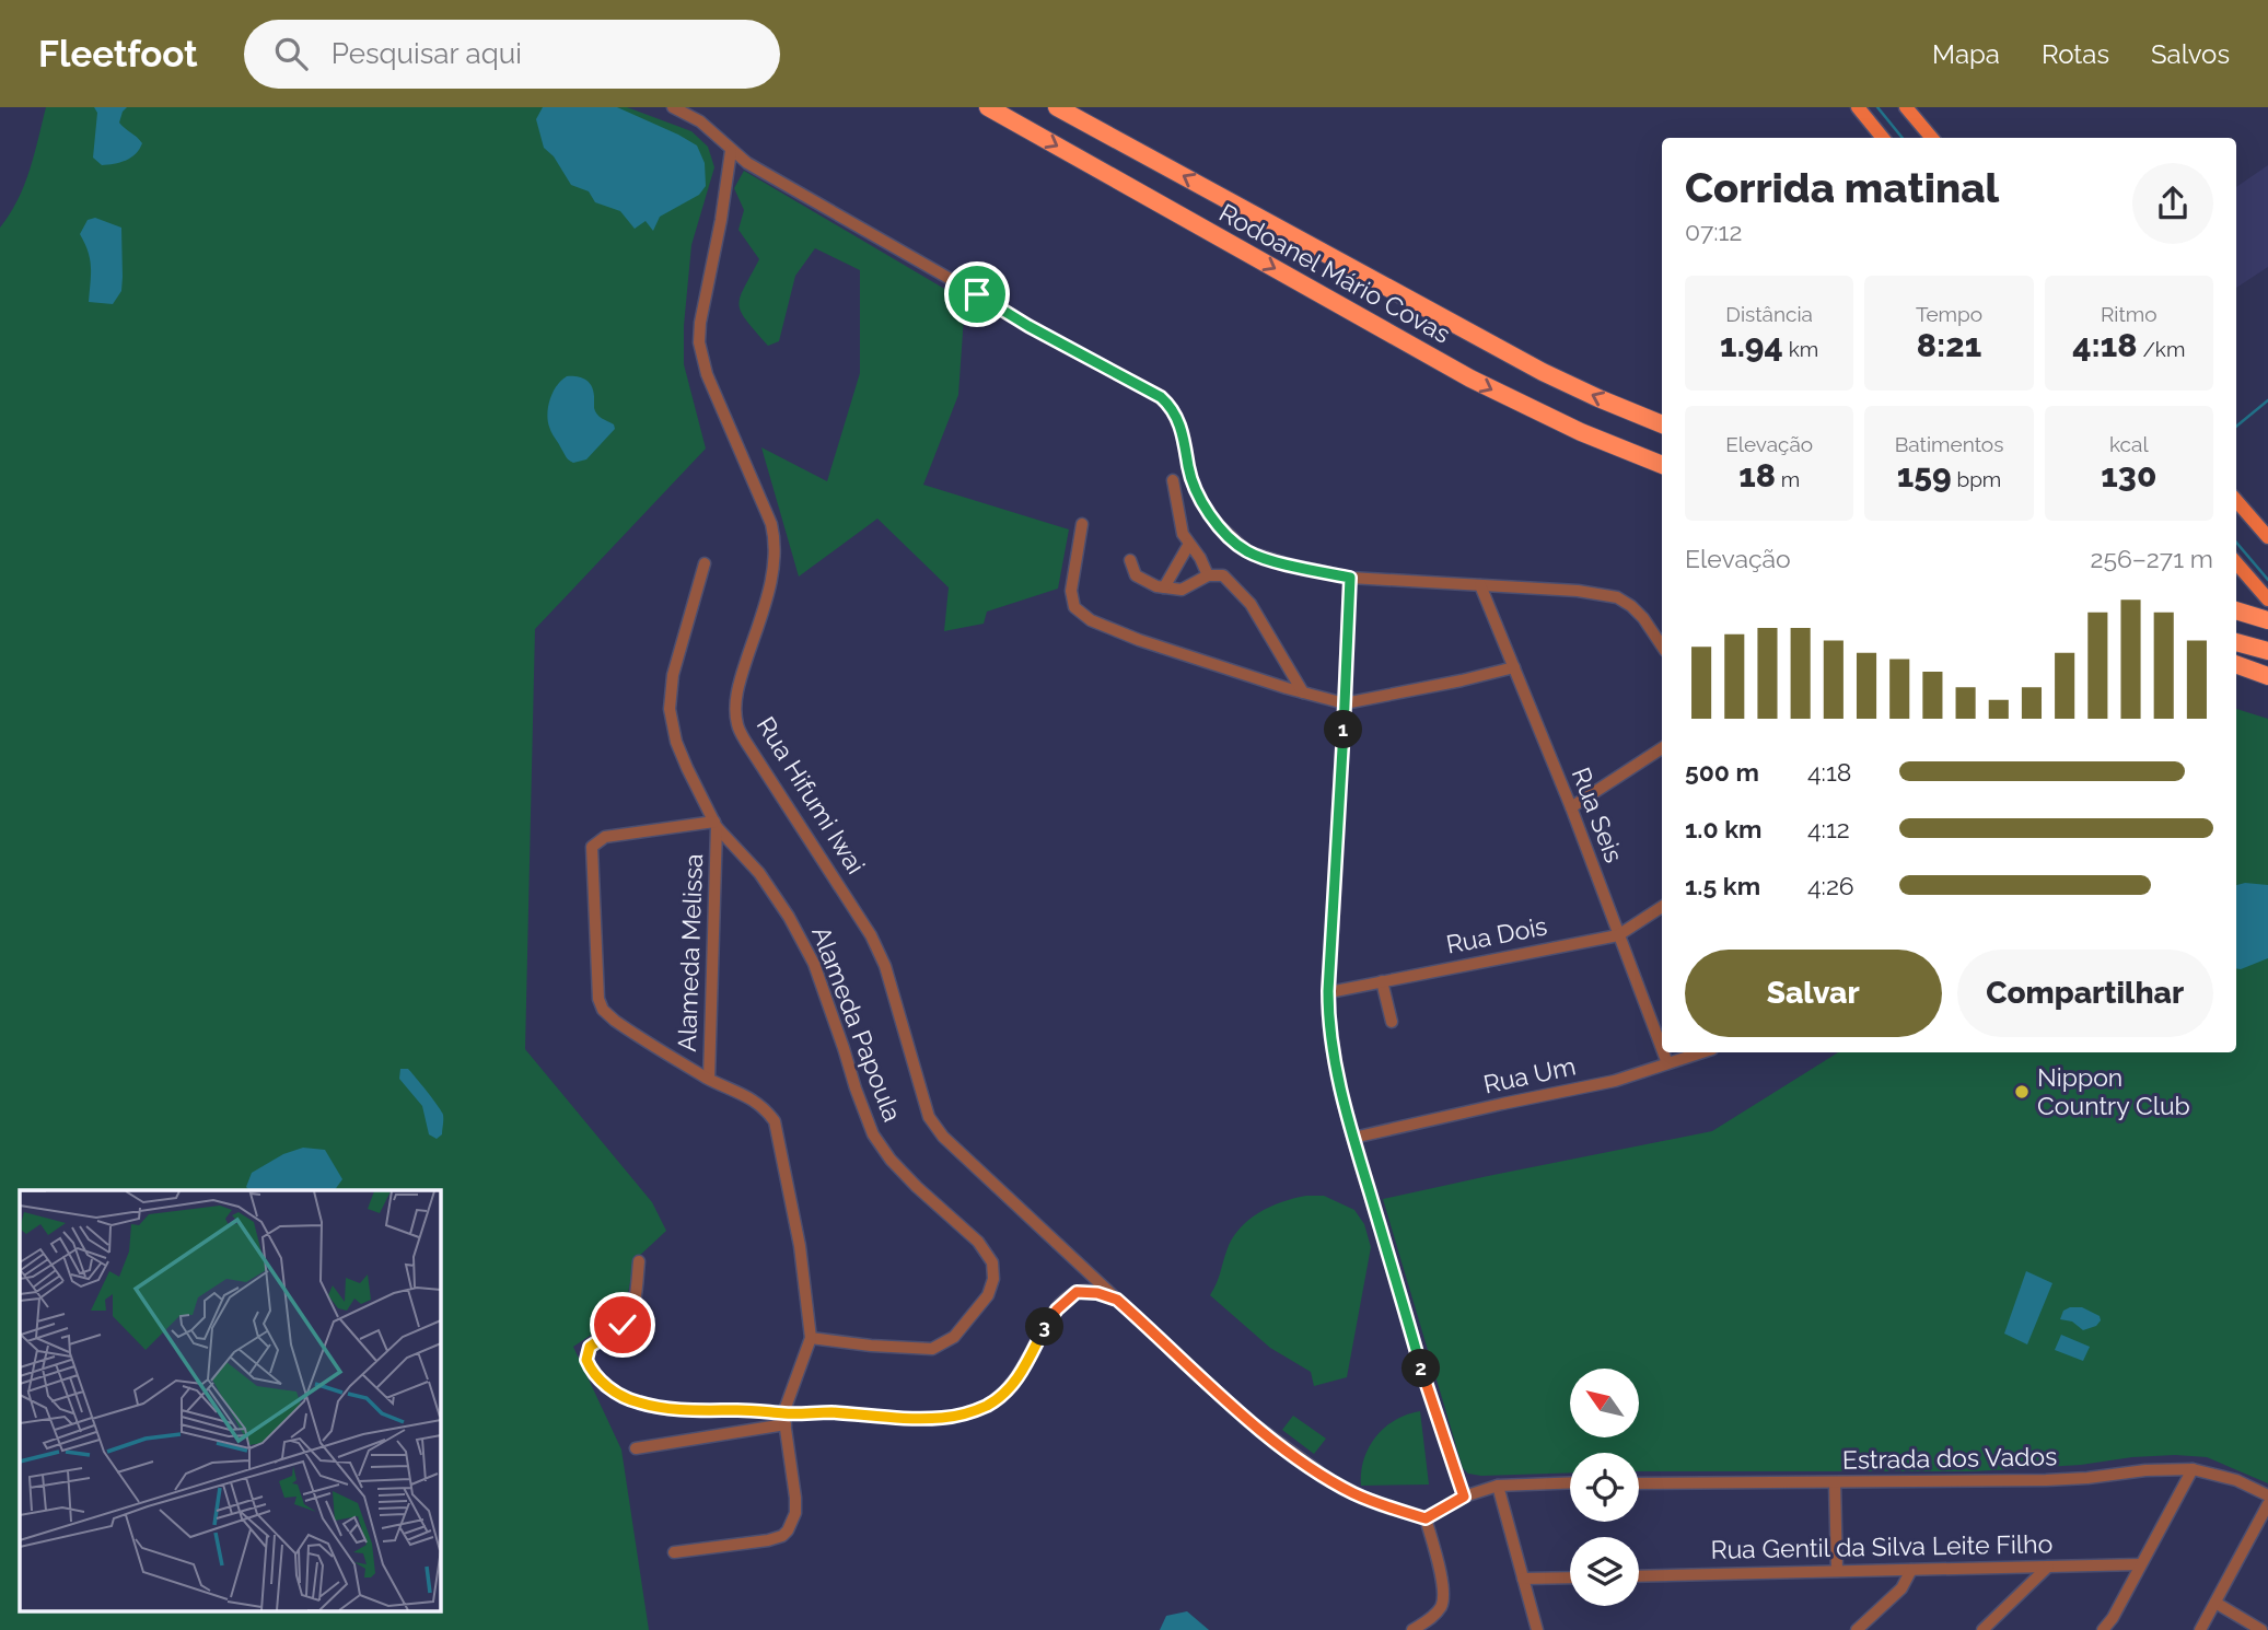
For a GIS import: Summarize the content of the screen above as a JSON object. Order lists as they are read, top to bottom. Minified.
{"streets":{"highway":["Rodoanel Mário Covas"],"street":["Rua Hifumi Iwai","Rua Seis","Rua Dois","Alameda Melissa","Alameda Papoula","Rua Um","Estrada dos Vados","Rua Gentil da Silva Leite Filho"]},"crossings":[["Rua Seis","Rua Dois"],["Rua Seis","Rua Um"],["Alameda Melissa","Alameda Papoula"]],"places":["Nippon Country Club"],"north":"top left","page":{"header":"Fleetfoot","search":"Pesquisar aqui","nav":["Mapa","Rotas","Salvos"],"heading":["Corrida matinal","07:12"],"stats":[["Distância","1.94 km"],["Tempo","8:21"],["Ritmo","4:18 /km"],["Elevação","18 m"],["Batimentos","159 bpm"],["kcal","130"]],"chart":["Elevação","256–271 m"],"pins":["1","3","2"],"list":[{"name":"500 m","note":"4:18"},{"name":"1.0 km","note":"4:12"},{"name":"1.5 km","note":"4:26"}],"buttons":["Salvar","Compartilhar"]}}
